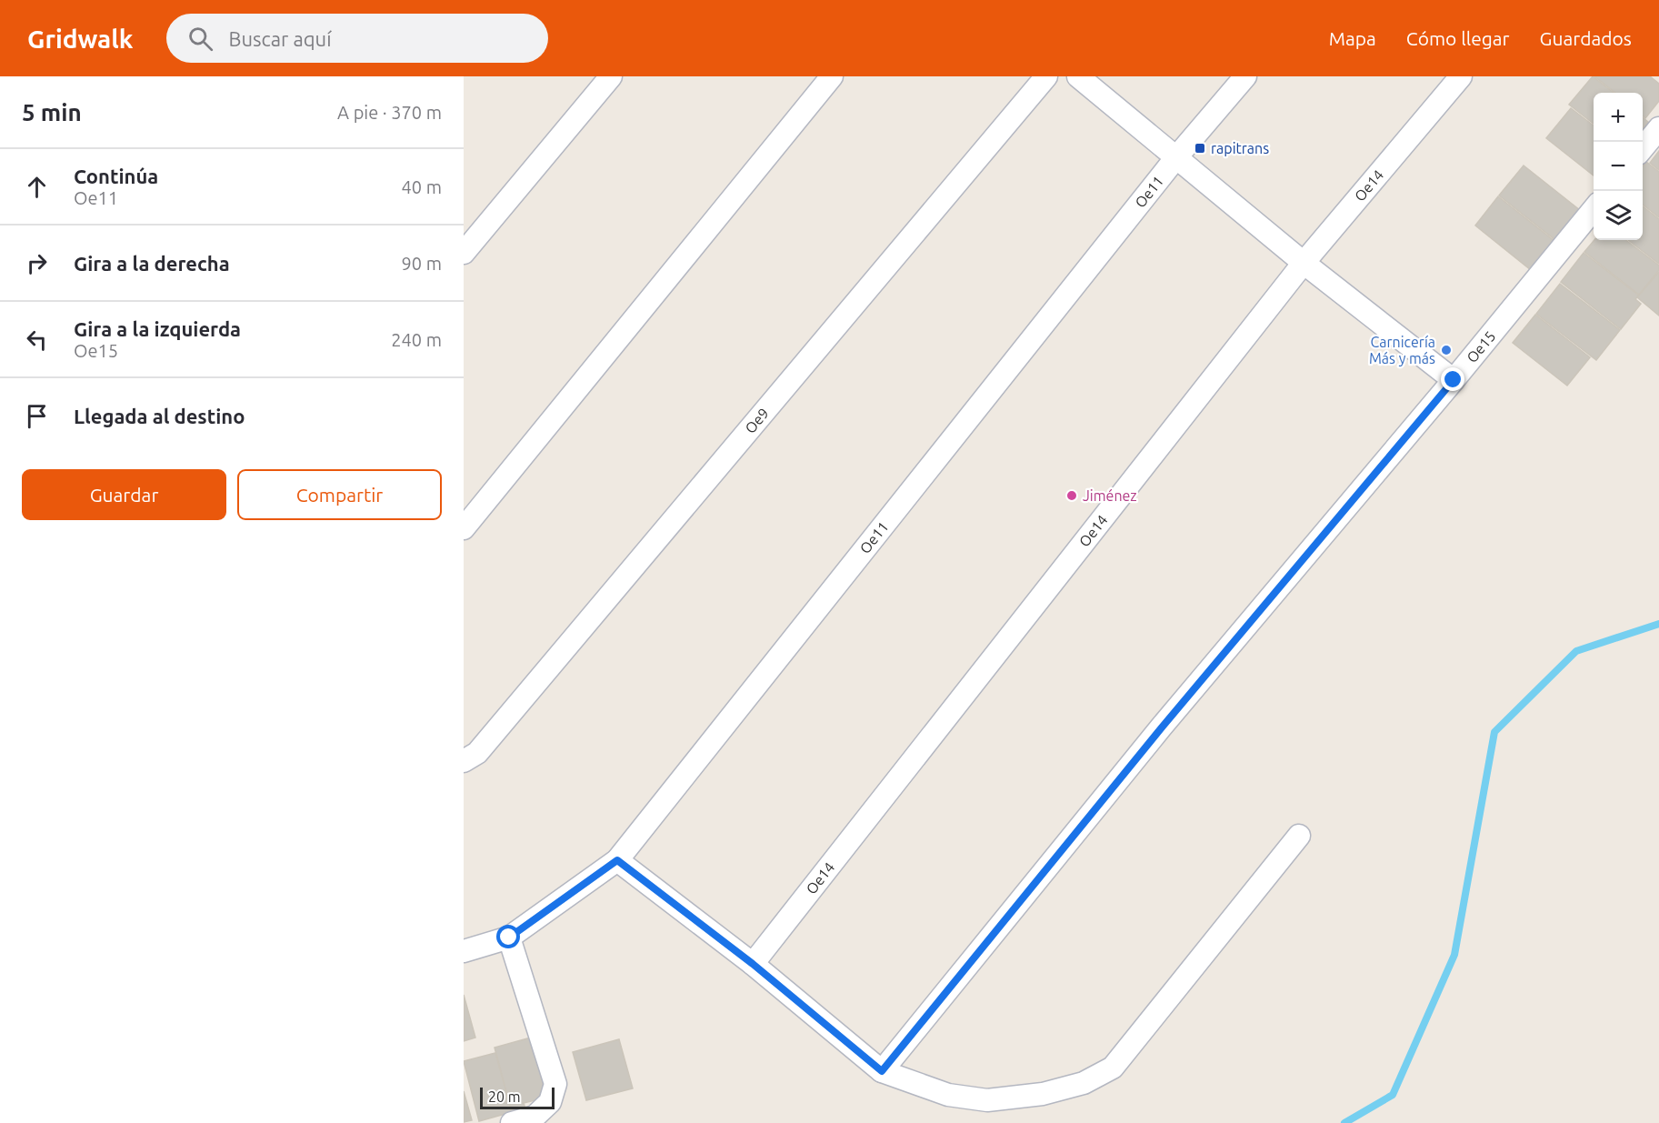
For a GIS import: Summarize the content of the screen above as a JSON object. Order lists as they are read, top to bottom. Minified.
{"streets":{"street":["Oe14","Oe11","Oe15","Oe9"]},"places":{"transit":["rapitrans"],"other":["Carnicería Más y más","Jiménez"]},"scale_bar":"20 m","page":{"header":"Gridwalk","search":"Buscar aquí","nav":["Mapa","Cómo llegar","Guardados"],"heading":["5 min","A pie · 370 m"],"map_buttons":["+","−"],"list":[["Continúa","Oe11","40 m"],["Gira a la derecha","90 m"],["Gira a la izquierda","Oe15","240 m"],"Llegada al destino"],"buttons":["Guardar","Compartir"],"scale":"20 m"}}
